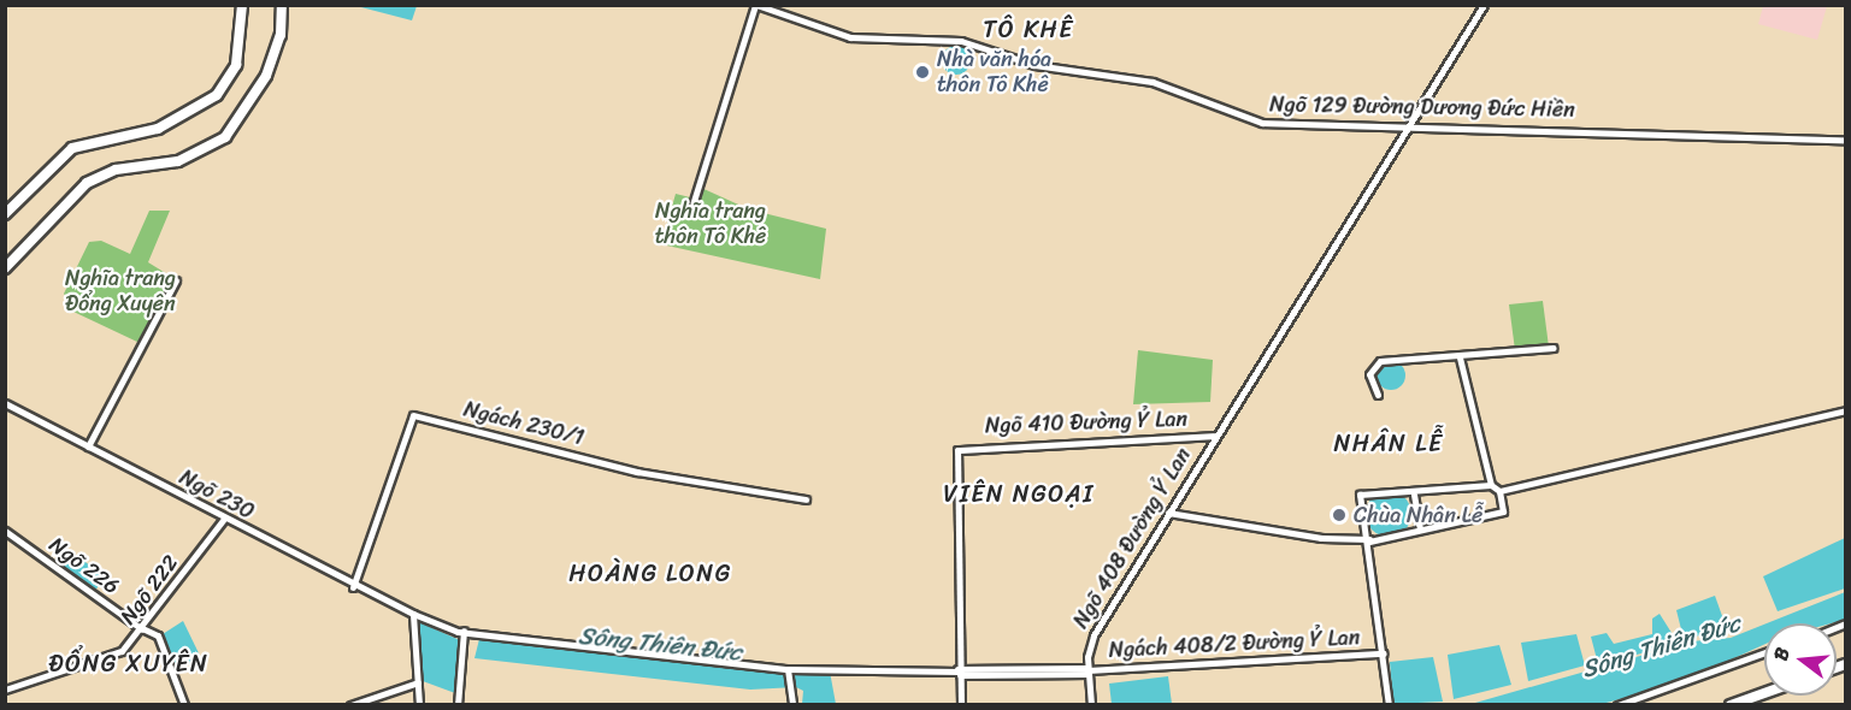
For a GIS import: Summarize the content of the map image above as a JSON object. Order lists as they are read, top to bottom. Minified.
{"streets":{"street":["Ngõ 129 Đường Dương Đức Hiền","Ngõ 410 Đường Ỷ Lan","Ngách 230/1","Ngõ 230","Ngõ 408 Đường Ỷ Lan","Ngõ 226","Ngõ 222","Ngách 408/2 Đường Ỷ Lan"]},"crossings":[["Ngõ 129 Đường Dương Đức Hiền","Ngõ 408 Đường Ỷ Lan"],["Ngõ 410 Đường Ỷ Lan","Ngõ 408 Đường Ỷ Lan"],["Ngõ 410 Đường Ỷ Lan","Ngách 408/2 Đường Ỷ Lan"],["Ngách 230/1","Ngõ 230"],["Ngõ 230","Ngõ 222"],["Ngõ 230","Ngách 408/2 Đường Ỷ Lan"],["Ngõ 408 Đường Ỷ Lan","Ngách 408/2 Đường Ỷ Lan"],["Ngõ 226","Ngõ 222"]],"districts":["TÔ KHÊ","NHÂN LỄ","VIÊN NGOẠI","HOÀNG LONG","ĐỔNG XUYÊN"],"water":["Sông Thiên Đức"],"parks":["Nghĩa trang thôn Tô Khê","Nghĩa trang Đổng Xuyên"],"places":["Nhà văn hóa thôn Tô Khê","Chùa Nhân Lễ"],"north":"left"}
